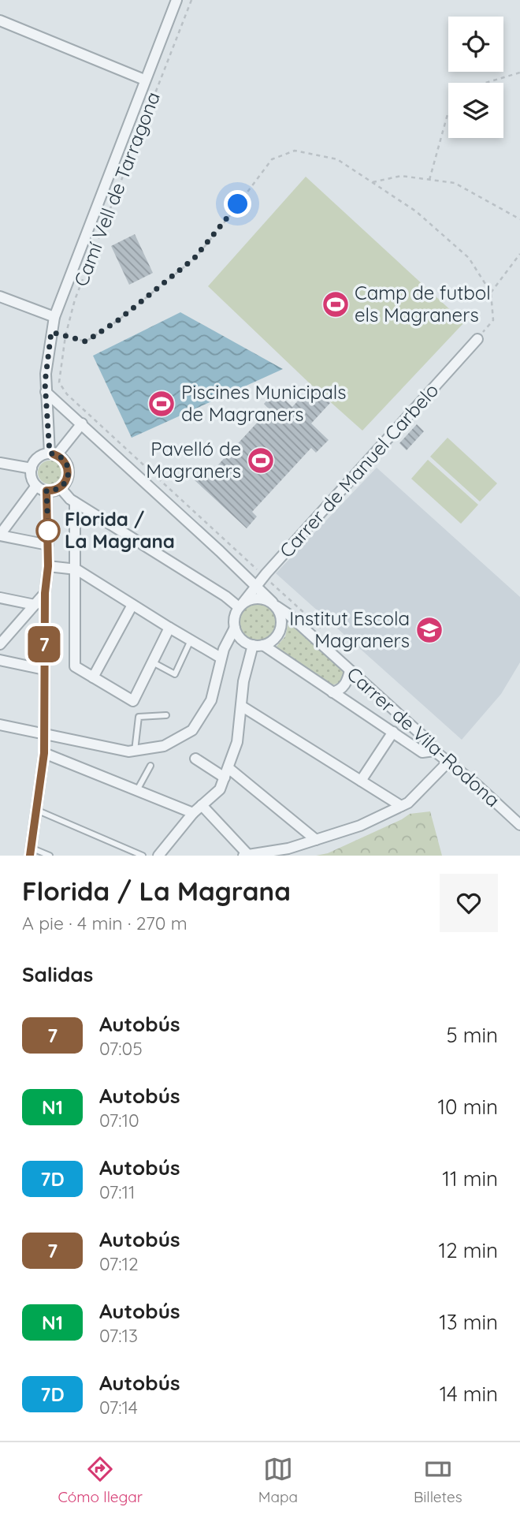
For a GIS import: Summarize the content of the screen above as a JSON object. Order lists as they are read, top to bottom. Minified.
{"streets":{"street":["Camí Vell de Tarragona","Carrer de Manuel Carbelo","Carrer de Vila-Rodona"]},"crossings":[["Camí Vell de Tarragona","Carrer de Manuel Carbelo"],["Camí Vell de Tarragona","Carrer de Vila-Rodona"],["Carrer de Manuel Carbelo","Carrer de Vila-Rodona"]],"places":{"sports":["Camp de futbol els Magraners","Piscines Municipals de Magraners","Pavelló de Magraners"],"other":["Florida / La Magrana"],"school or university":["Institut Escola Magraners"]},"lines":["bus line 7"],"page":{"on_map":"7","heading":[["Florida / La Magrana","A pie · 4 min · 270 m"],"Salidas"],"list":[{"mark":"7","name":"Autobús","note":"07:05","value":"5 min"},{"mark":"N1","name":"Autobús","note":"07:10","value":"10 min"},{"mark":"7D","name":"Autobús","note":"07:11","value":"11 min"},{"mark":"7","name":"Autobús","note":"07:12","value":"12 min"},{"mark":"N1","name":"Autobús","note":"07:13","value":"13 min"},{"mark":"7D","name":"Autobús","note":"07:14","value":"14 min"}],"tabs":["Cómo llegar","Mapa","Billetes"]}}
